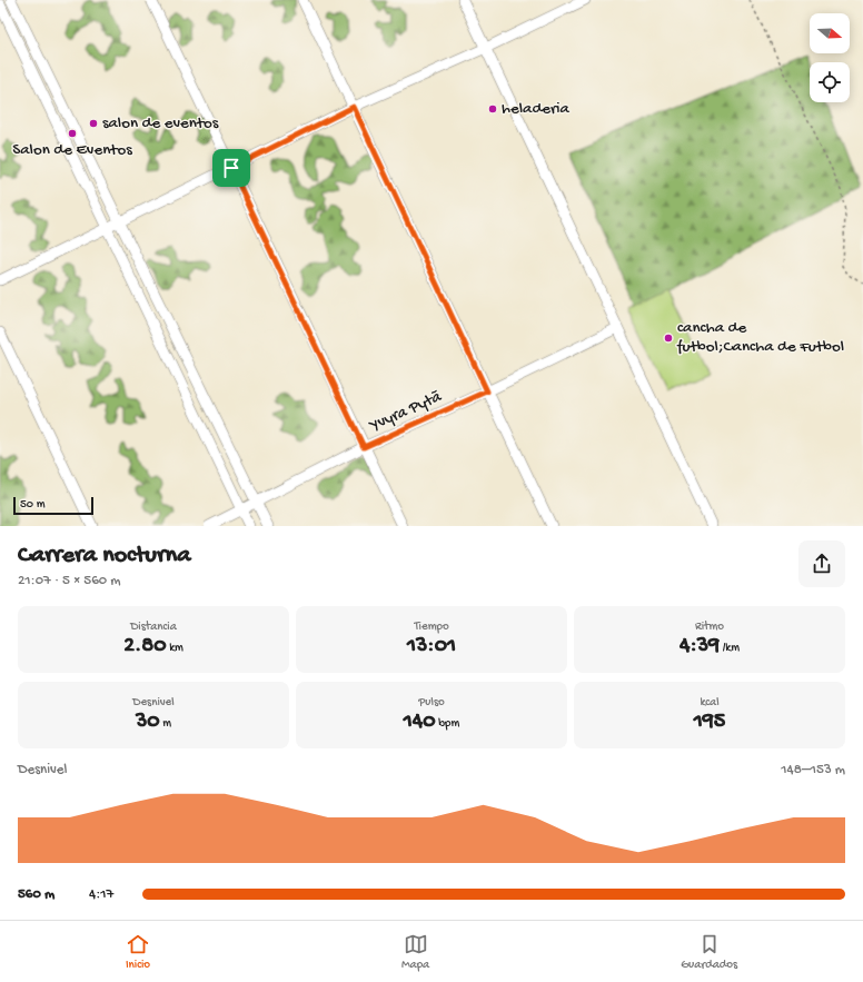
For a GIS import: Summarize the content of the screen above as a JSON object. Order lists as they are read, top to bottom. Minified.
{"streets":{"street":["Yvyra Pytã"]},"places":["heladeria","salon de eventos","Salon de Eventos","cancha de futbol;Cancha de Futbol"],"scale_bar":"50 m","north":"right","page":{"scale":"50 m","heading":["Carrera nocturna","21:07 · 5 × 560 m"],"stats":[["Distancia","2.80 km"],["Tiempo","13:01"],["Ritmo","4:39 /km"],["Desnivel","30 m"],["Pulso","140 bpm"],["kcal","195"]],"chart":["Desnivel","148–153 m"],"list":[{"name":"560 m","note":"4:17"}],"tabs":["Inicio","Mapa","Guardados"]}}
